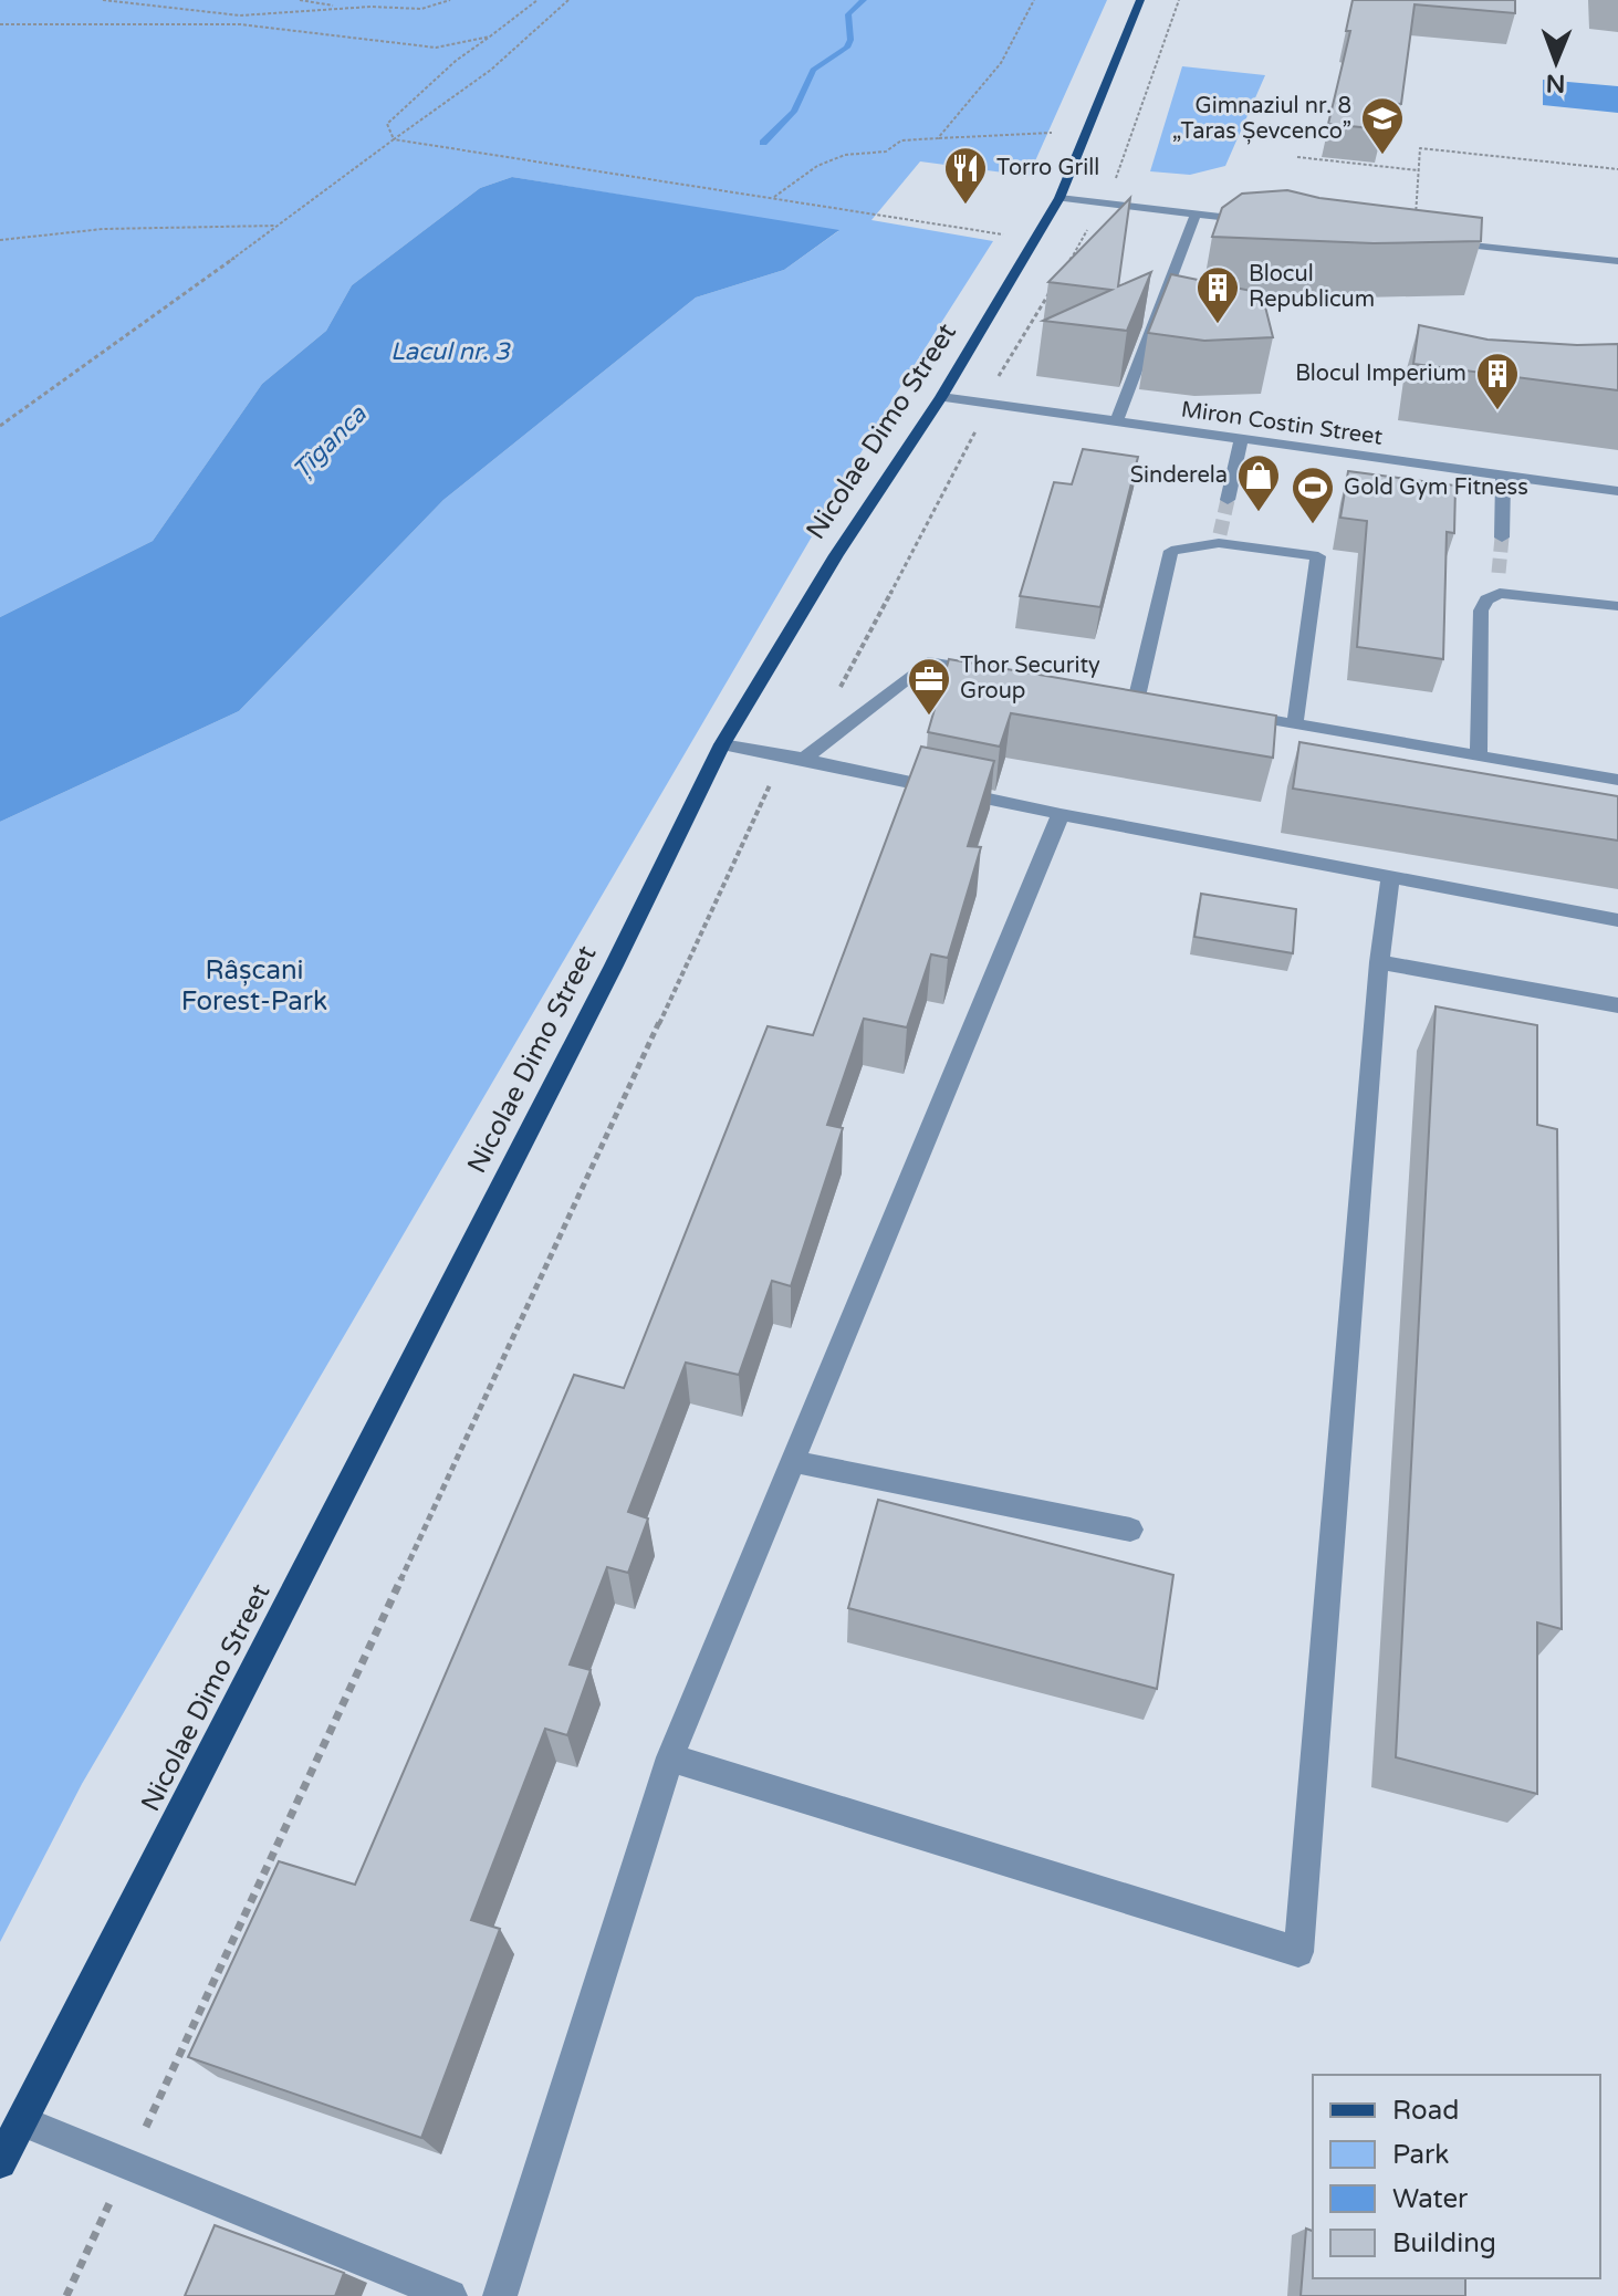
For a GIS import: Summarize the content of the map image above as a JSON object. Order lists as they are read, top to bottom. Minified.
{"streets":{"main road":["Nicolae Dimo Street"],"street":["Miron Costin Street"]},"crossings":[["Miron Costin Street","Nicolae Dimo Street"]],"water":["Lacul nr. 3","Țîganca"],"parks":["Râșcani Forest-Park"],"places":{"school or university":["Gimnaziul nr. 8 „Taras Șevcenco”"],"restaurant":["Torro Grill"],"building":["Blocul Republicum","Blocul Imperium"],"shop":["Sinderela"],"sports":["Gold Gym Fitness"],"office":["Thor Security Group"]},"legend":["Road","Park","Water","Building"],"north":"bottom"}
